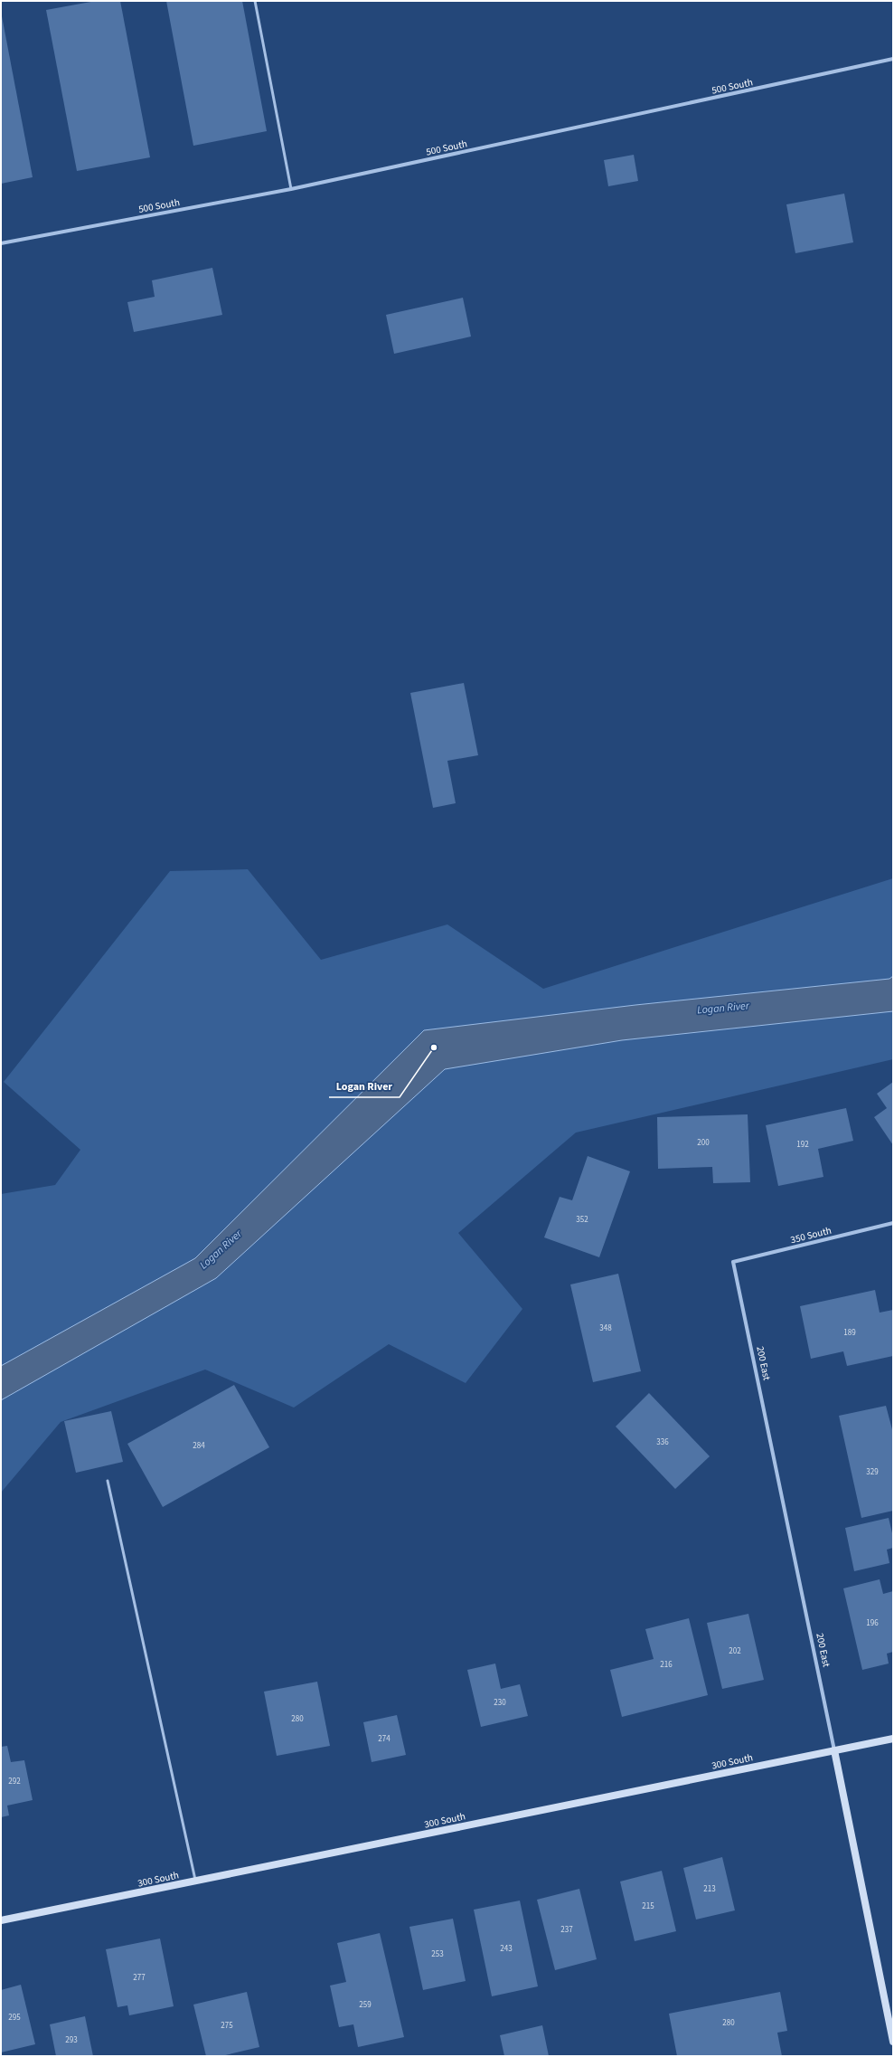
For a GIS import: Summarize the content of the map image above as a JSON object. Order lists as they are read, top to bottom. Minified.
{"streets":{"street":["500 South","350 South","200 East","300 South"]},"crossings":[["350 South","200 East"],["200 East","300 South"]],"water":["Logan River"],"places":["Logan River"],"house_numbers":["200","192","352","348","189","336","284","329","196","202","216","230","280","274","292","213","215","237","243","253","277","259","295","280","275","293"]}
